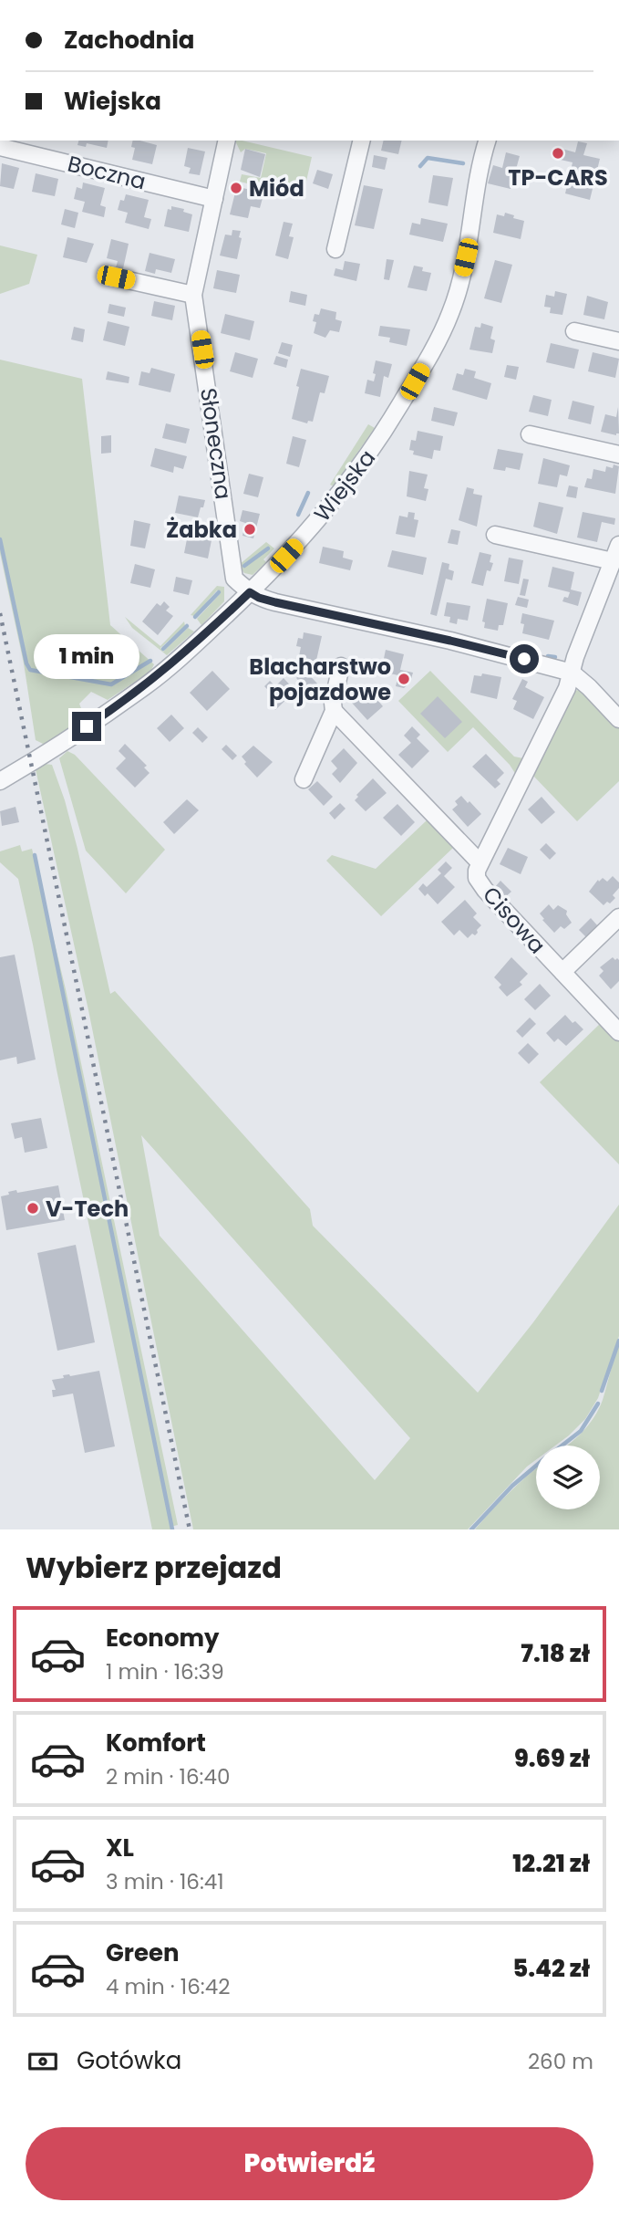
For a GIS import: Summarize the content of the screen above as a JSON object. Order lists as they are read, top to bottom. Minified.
{"streets":{"street":["Boczna","Słoneczna","Wiejska","Cisowa"]},"crossings":[["Boczna","Słoneczna"],["Słoneczna","Wiejska"]],"places":["TP-CARS","Miód","Żabka","Blacharstwo pojazdowe","V-Tech"],"page":{"banner":["Zachodnia","Wiejska"],"bubble":"1 min","heading":"Wybierz przejazd","list":[{"name":"Economy","note":"1 min · 16:39","value":"7.18 zł"},{"name":"Komfort","note":"2 min · 16:40","value":"9.69 zł"},{"name":"XL","note":"3 min · 16:41","value":"12.21 zł"},{"name":"Green","note":"4 min · 16:42","value":"5.42 zł"}],"pay":["Gotówka","260 m"],"buttons":"Potwierdź"}}
